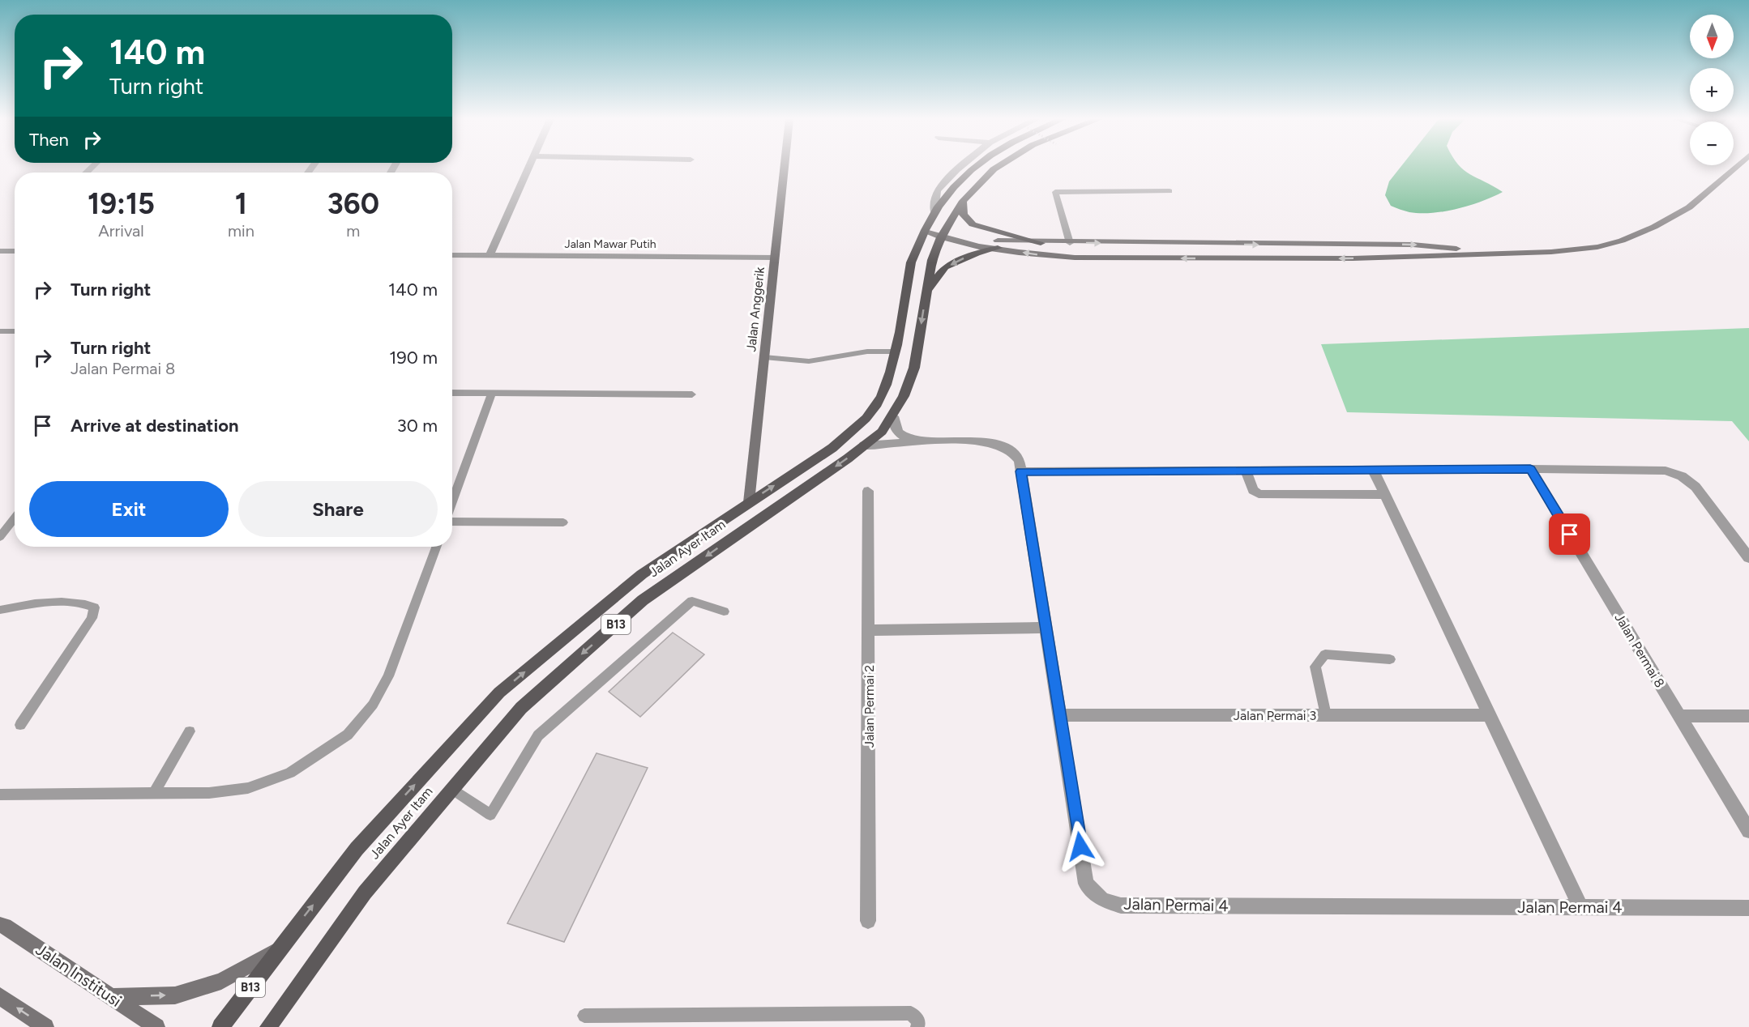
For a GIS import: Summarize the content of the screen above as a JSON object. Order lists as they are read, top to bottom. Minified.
{"streets":{"main road":["Jalan Ayer Itam","B13"],"street":["Jalan Mawar Putih","Jalan Anggerik","Jalan Permai 8","Jalan Permai 2","Jalan Permai 3","Jalan Permai 4","Jalan Institusi"]},"crossings":[["Jalan Mawar Putih","Jalan Anggerik"],["Jalan Anggerik","Jalan Ayer Itam"],["Jalan Ayer Itam","B13"],["Jalan Ayer Itam","Jalan Permai 4"],["Jalan Permai 3","Jalan Permai 4"]],"north":"bottom","page":{"map_buttons":["+","−"],"turn":["140 m","Turn right"],"then":"Then","eta":["19:15","Arrival","1","min","360","m"],"list":[{"name":"Turn right","value":"140 m"},{"name":"Turn right","note":"Jalan Permai 8","value":"190 m"},{"name":"Arrive at destination","value":"30 m"}],"buttons":["Exit","Share"]}}
